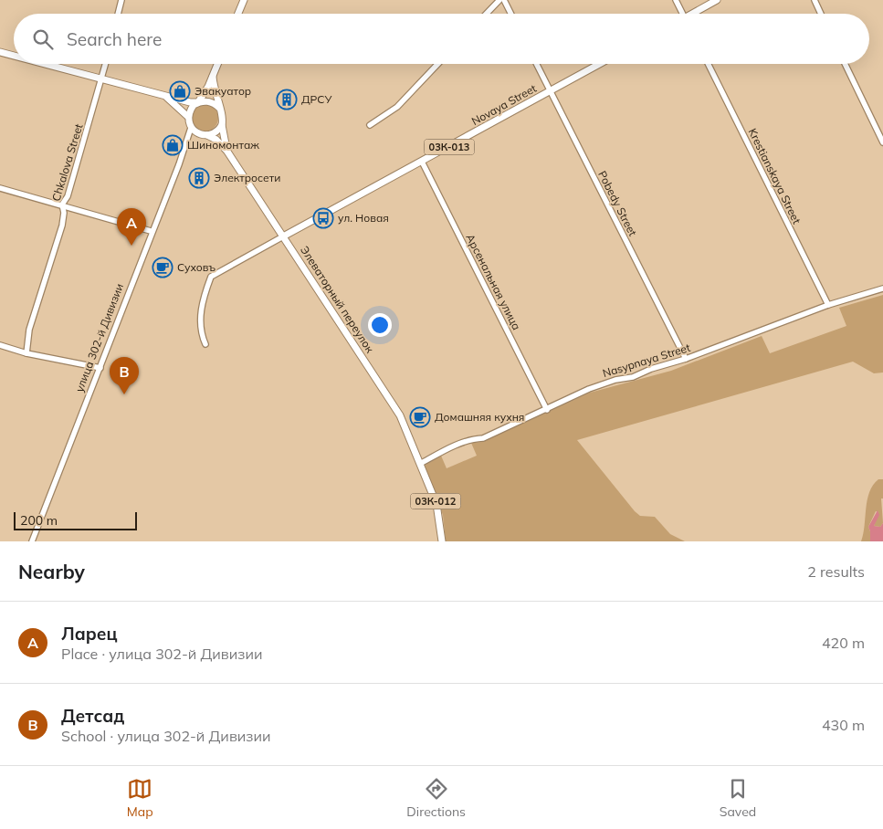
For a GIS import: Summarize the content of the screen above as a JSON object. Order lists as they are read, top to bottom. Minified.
{"streets":{"main road":["Novaya Street","03К-013","Элеваторный переулок","03К-012"],"street":["Chkalova Street","Krestianskaya Street","Pobedy Street","Арсенальная улица","улица 302-й Дивизии","Nasypnaya Street"]},"crossings":[["Novaya Street","Pobedy Street"],["Novaya Street","Арсенальная улица"],["Novaya Street","Элеваторный переулок"],["Krestianskaya Street","Nasypnaya Street"],["Pobedy Street","Nasypnaya Street"],["Арсенальная улица","Nasypnaya Street"],["Элеваторный переулок","улица 302-й Дивизии"],["Элеваторный переулок","Nasypnaya Street"],["Элеваторный переулок","03К-012"],["Nasypnaya Street","03К-012"]],"places":{"shop":["Эвакуатор","Шиномонтаж"],"building":["ДРСУ","Электросети"],"bus stop":["ул. Новая"],"cafe":["Суховъ","Домашняя кухня"]},"scale_bar":"200 m","page":{"search":"Search here","pins":["A","B"],"scale":"200 m","heading":["Nearby","2 results"],"list":[{"mark":"A","name":"Ларец","note":"Place · улица 302-й Дивизии","value":"420 m"},{"mark":"B","name":"Детсад","note":"School · улица 302-й Дивизии","value":"430 m"}],"nav":["Map","Directions","Saved"]}}
